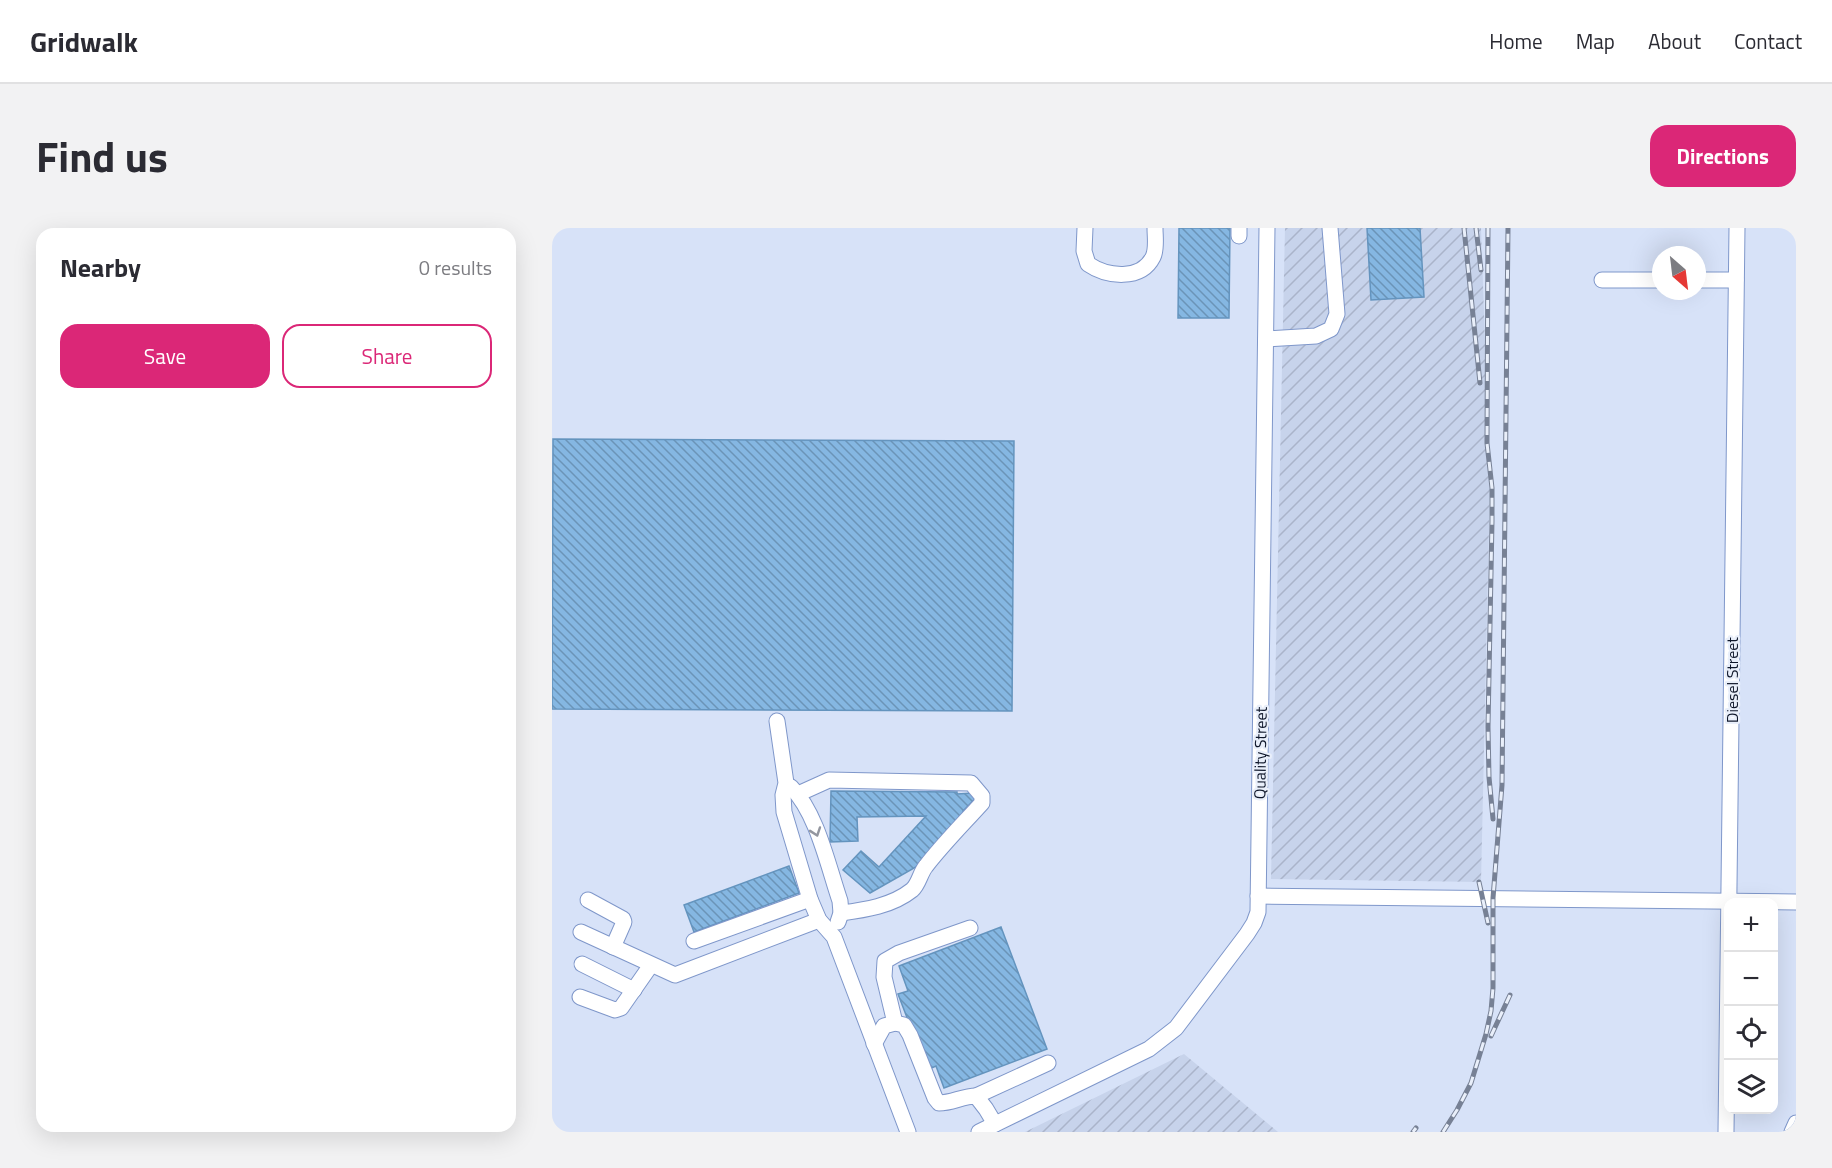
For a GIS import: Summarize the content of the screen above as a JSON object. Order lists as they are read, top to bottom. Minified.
{"streets":{"street":["Diesel Street","Quality Street"]},"north":"bottom right","page":{"header":"Gridwalk","nav":["Home","Map","About","Contact"],"title":"Find us","buttons":["Directions",["Save","Share"]],"heading":["Nearby","0 results"],"map_buttons":["+","−"]}}
